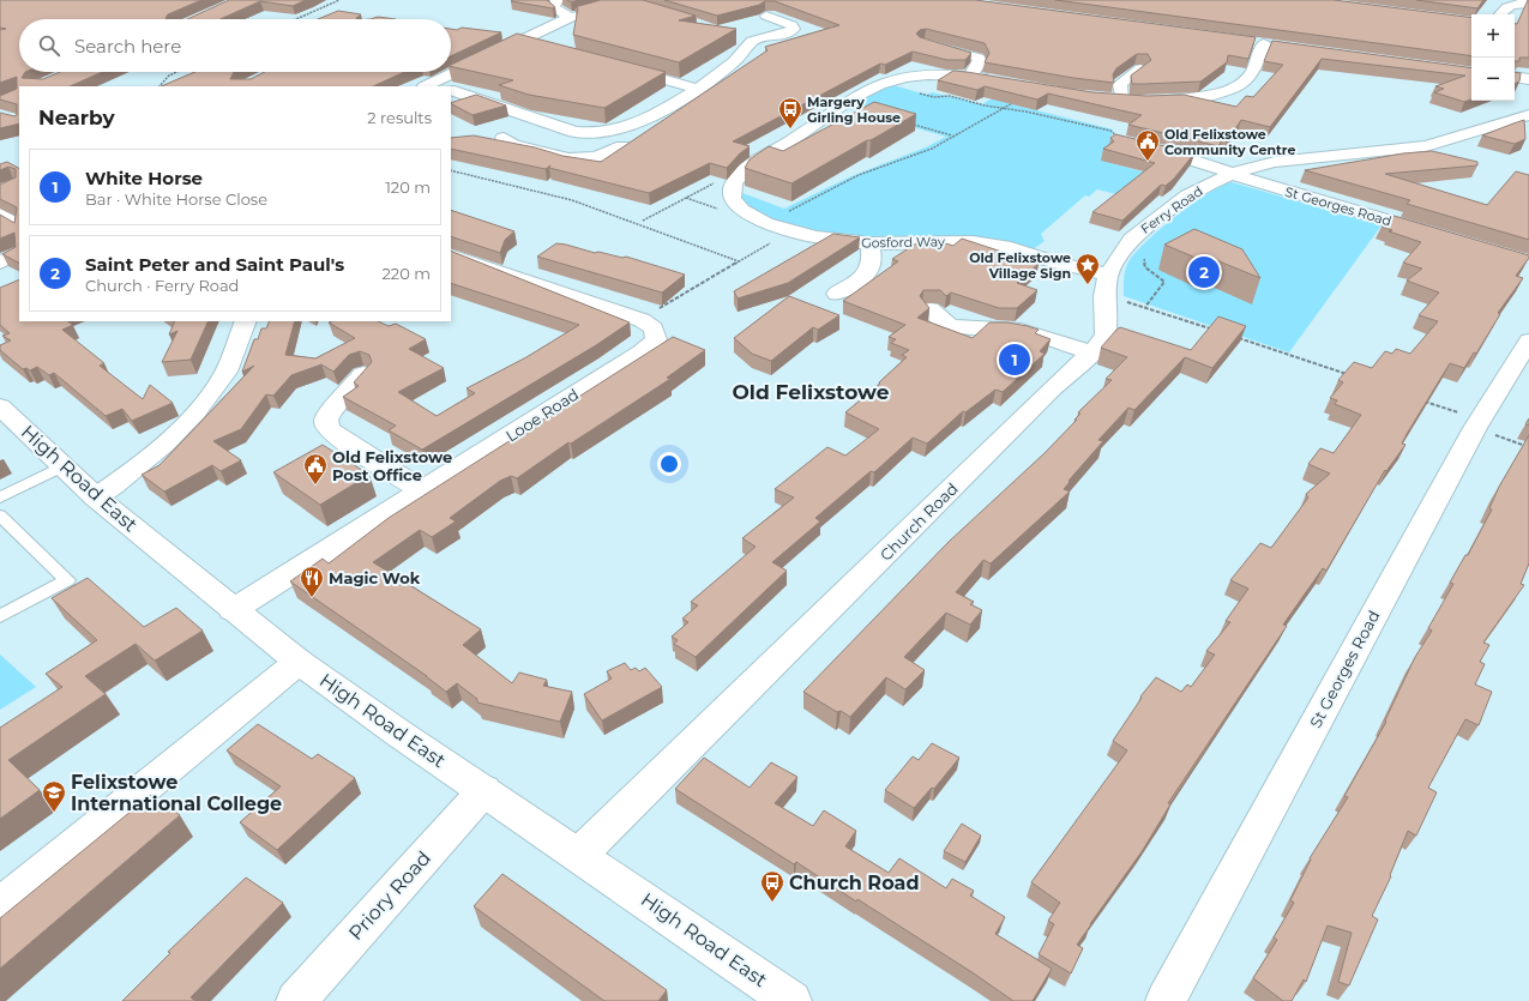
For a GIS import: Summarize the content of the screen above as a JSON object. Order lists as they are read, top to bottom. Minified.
{"streets":{"street":["St Georges Road","Ferry Road","Gosford Way","Looe Road","High Road East","Church Road","Priory Road"]},"crossings":[["St Georges Road","Ferry Road"],["Ferry Road","Gosford Way"],["Ferry Road","Church Road"],["Looe Road","High Road East"],["High Road East","Church Road"],["High Road East","Priory Road"]],"districts":["Old Felixstowe"],"places":{"bus stop":["Margery Girling House","Church Road"],"public building":["Old Felixstowe Community Centre","Old Felixstowe Post Office"],"place":["Old Felixstowe Village Sign"],"restaurant":["Magic Wok"],"school or university":["Felixstowe International College"]},"page":{"map_buttons":["+","−"],"search":"Search here","heading":["Nearby","2 results"],"list":[{"mark":"1","name":"White Horse","note":"Bar · White Horse Close","value":"120 m"},{"mark":"2","name":"Saint Peter and Saint Paul's","note":"Church · Ferry Road","value":"220 m"}],"pins":["2","1"]}}
